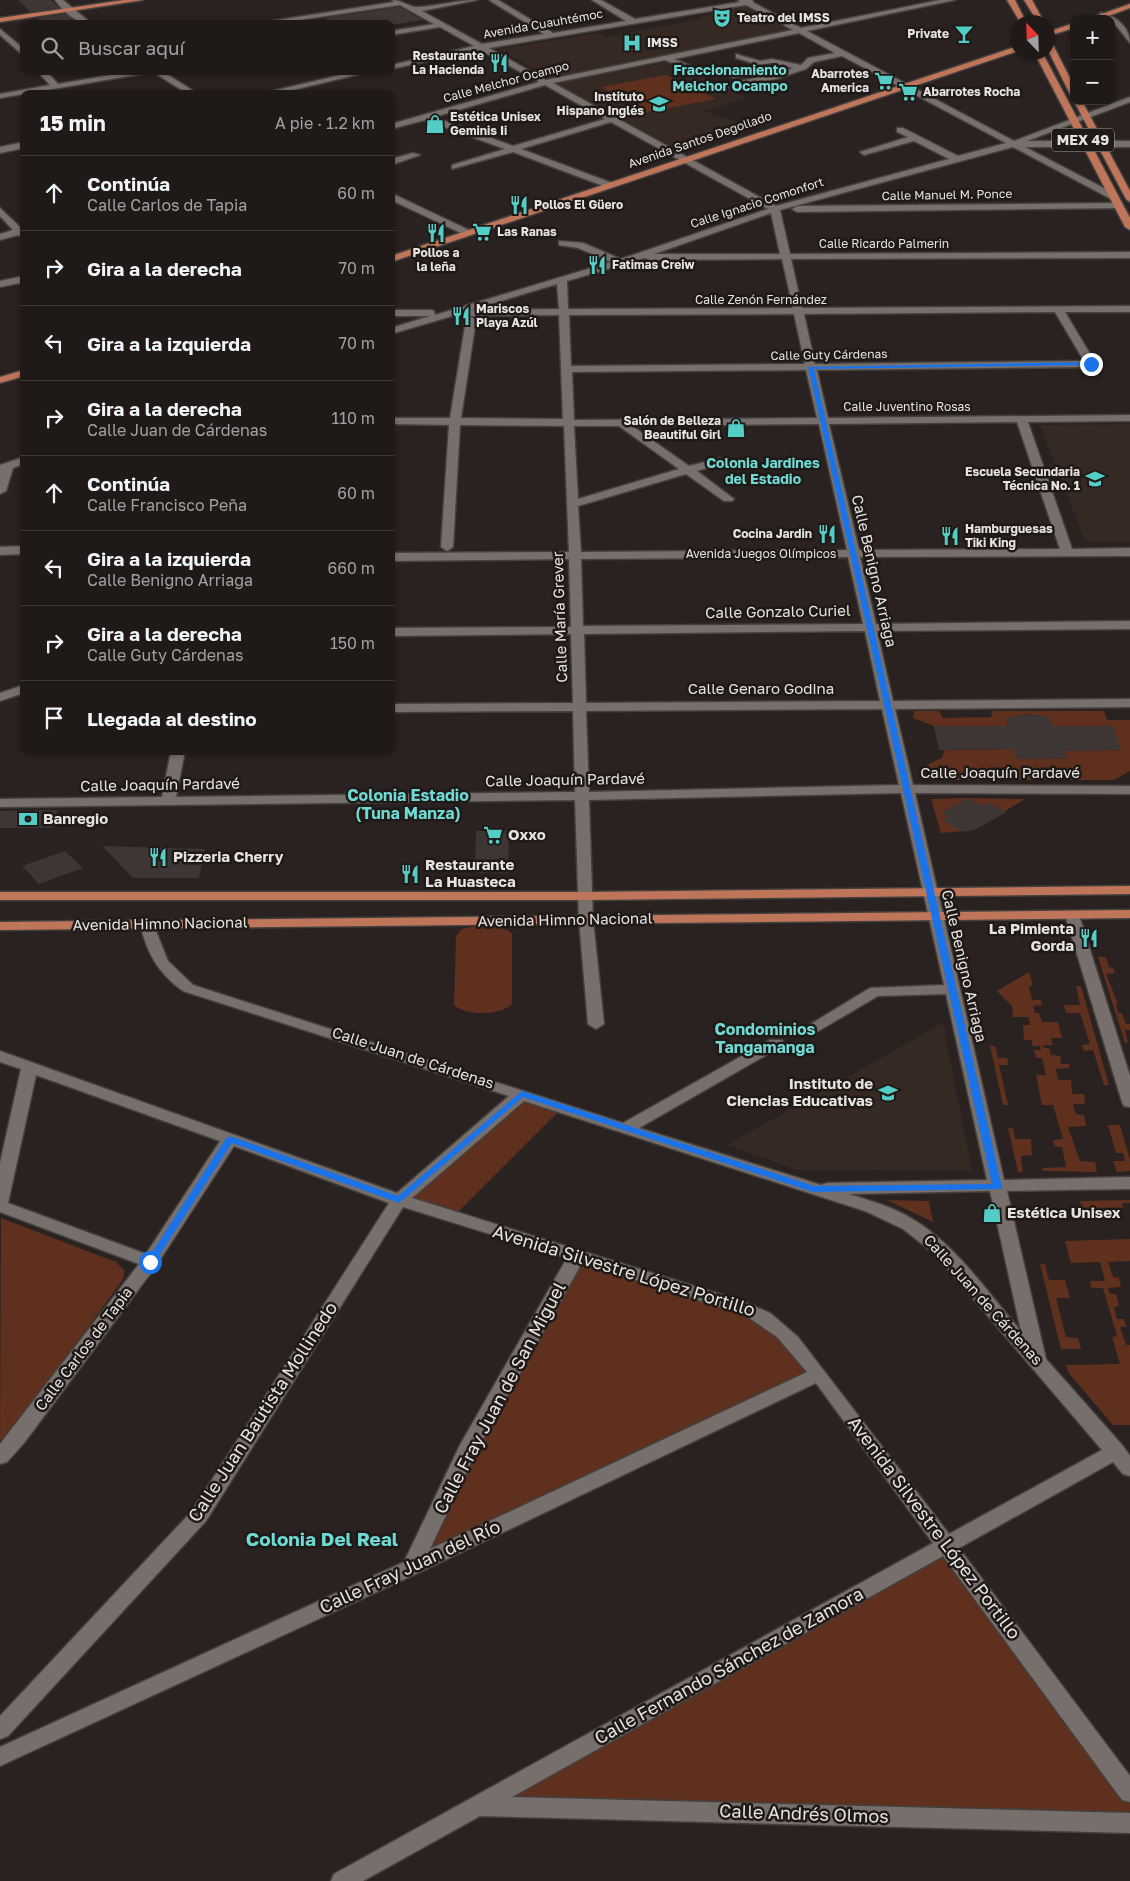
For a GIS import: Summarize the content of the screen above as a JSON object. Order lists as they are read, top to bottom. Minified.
{"streets":{"main road":["Avenida Santos Degollado","MEX 49","Avenida Himno Nacional"],"street":["Avenida Cuauhtémoc","Calle Melchor Ocampo","Calle Manuel M. Ponce","Calle Ignacio Comonfort","Calle Ricardo Palmerin","Calle Zenón Fernández","Calle Guty Cárdenas","Calle Juventino Rosas","Avenida Juegos Olímpicos","Calle Benigno Arriaga","Calle Gonzalo Curiel","Calle María Grever","Calle Genaro Godina","Calle Joaquín Pardavé","Calle Juan de Cárdenas","Avenida Silvestre López Portillo","Calle Carlos de Tapia","Calle Fray Juan de San Miguel","Calle Juan Bautista Mollinedo","Calle Fray Juan del Río","Calle Fernando Sánchez de Zamora","Calle Andrés Olmos"]},"crossings":[["MEX 49","Calle Manuel M. Ponce"],["MEX 49","Calle Ignacio Comonfort"],["Calle Manuel M. Ponce","Calle Ignacio Comonfort"],["Calle Manuel M. Ponce","Calle Benigno Arriaga"],["Calle Ignacio Comonfort","Calle Ricardo Palmerin"],["Calle Ignacio Comonfort","Calle Zenón Fernández"],["Calle Ignacio Comonfort","Calle Benigno Arriaga"],["Calle Ignacio Comonfort","Calle María Grever"],["Calle Ricardo Palmerin","Calle Benigno Arriaga"],["Calle Zenón Fernández","Calle Guty Cárdenas"],["Calle Zenón Fernández","Calle Benigno Arriaga"],["Calle Zenón Fernández","Calle María Grever"],["Calle Guty Cárdenas","Calle Benigno Arriaga"],["Calle Guty Cárdenas","Calle María Grever"],["Calle Juventino Rosas","Calle Benigno Arriaga"],["Calle Juventino Rosas","Calle María Grever"],["Avenida Juegos Olímpicos","Calle Benigno Arriaga"],["Avenida Juegos Olímpicos","Calle María Grever"],["Calle Benigno Arriaga","Calle Gonzalo Curiel"],["Calle Benigno Arriaga","Calle Genaro Godina"],["Calle Benigno Arriaga","Calle Joaquín Pardavé"],["Calle Benigno Arriaga","Avenida Himno Nacional"],["Calle Benigno Arriaga","Calle Juan de Cárdenas"],["Calle Gonzalo Curiel","Calle María Grever"],["Calle María Grever","Calle Genaro Godina"],["Calle María Grever","Calle Joaquín Pardavé"],["Calle María Grever","Avenida Himno Nacional"],["Avenida Himno Nacional","Calle Juan de Cárdenas"],["Calle Juan de Cárdenas","Calle Juan Bautista Mollinedo"],["Calle Juan de Cárdenas","Calle Fernando Sánchez de Zamora"],["Avenida Silvestre López Portillo","Calle Carlos de Tapia"],["Avenida Silvestre López Portillo","Calle Fray Juan de San Miguel"],["Avenida Silvestre López Portillo","Calle Juan Bautista Mollinedo"],["Avenida Silvestre López Portillo","Calle Fray Juan del Río"],["Avenida Silvestre López Portillo","Calle Fernando Sánchez de Zamora"],["Calle Fray Juan de San Miguel","Calle Fray Juan del Río"],["Calle Fernando Sánchez de Zamora","Calle Andrés Olmos"]],"districts":["Fraccionamiento Melchor Ocampo","Colonia Jardines del Estadio","Colonia Estadio (Tuna Manza)","Condominios Tangamanga","Colonia Del Real"],"places":{"theatre":["Teatro del IMSS"],"bar":["Private"],"hospital":["IMSS"],"restaurant":["Restaurante La Hacienda","Pollos El Güero","Pollos a la leña","Fatimas Creiw","Mariscos Playa Azúl","Cocina Jardin","Hamburguesas Tiki King","Pizzeria Cherry","Restaurante La Huasteca","La Pimienta Gorda"],"supermarket":["Abarrotes America","Abarrotes Rocha","Las Ranas","Oxxo"],"school or university":["Instituto Hispano Inglés","Escuela Secundaria Técnica No. 1","Instituto de Ciencias Educativas"],"shop":["Estética Unisex Geminis Ii","Salón de Belleza Beautiful Girl","Estética Unisex"],"bank":["Banregio"]},"north":"top left","page":{"map_buttons":["+","−"],"search":"Buscar aquí","heading":["15 min","A pie · 1.2 km"],"list":[["Continúa","Calle Carlos de Tapia","60 m"],["Gira a la derecha","70 m"],["Gira a la izquierda","70 m"],["Gira a la derecha","Calle Juan de Cárdenas","110 m"],["Continúa","Calle Francisco Peña","60 m"],["Gira a la izquierda","Calle Benigno Arriaga","660 m"],["Gira a la derecha","Calle Guty Cárdenas","150 m"],"Llegada al destino"]}}
